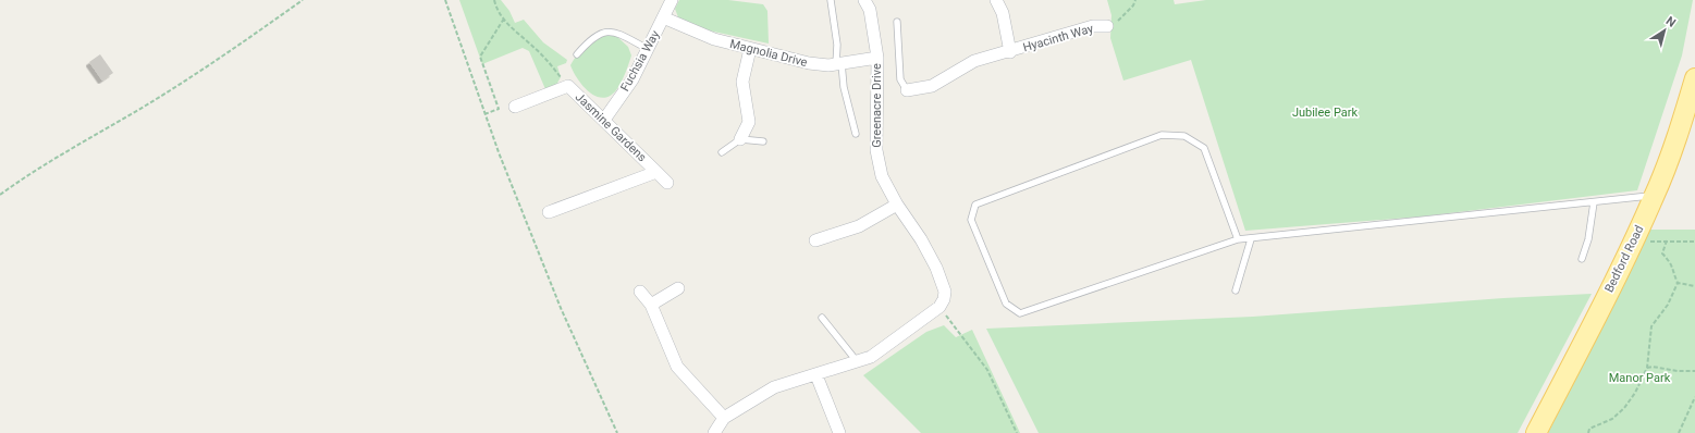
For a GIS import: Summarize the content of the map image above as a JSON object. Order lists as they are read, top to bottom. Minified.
{"streets":{"main road":["Bedford Road"],"street":["Hyacinth Way","Magnolia Drive","Fuchsia Way","Greenacre Drive","Jasmine Gardens"]},"crossings":[["Magnolia Drive","Fuchsia Way"],["Magnolia Drive","Greenacre Drive"],["Fuchsia Way","Jasmine Gardens"]],"parks":["Jubilee Park","Manor Park"],"north":"top right"}
